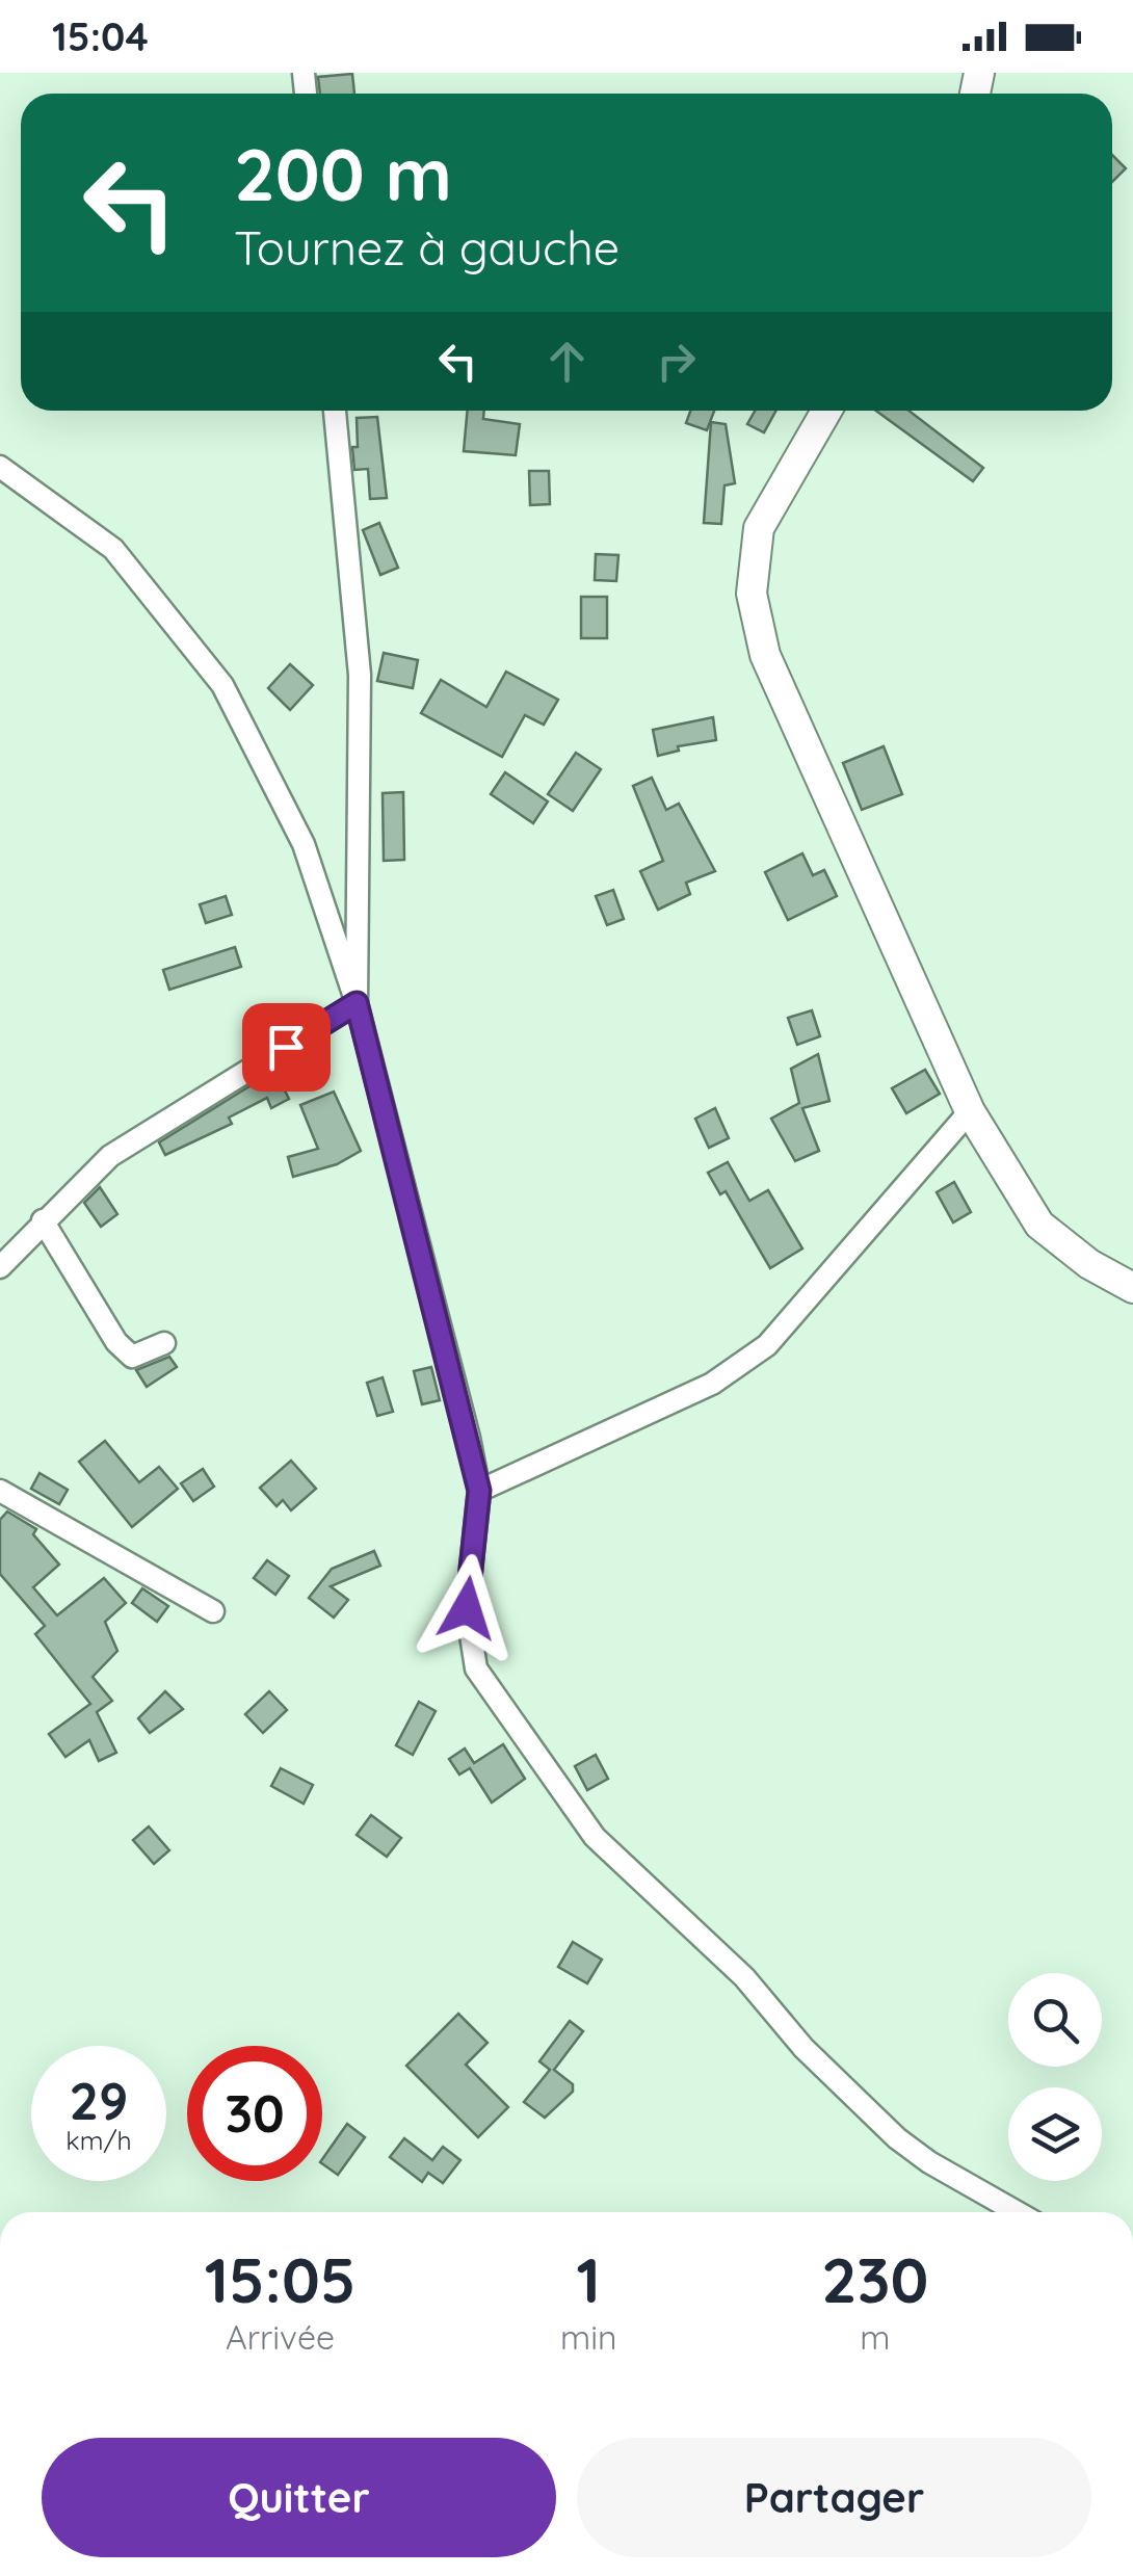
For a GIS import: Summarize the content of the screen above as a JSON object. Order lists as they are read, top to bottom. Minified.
{"page":{"status":"15:04","turn":["200 m","Tournez à gauche"],"speed":"29 km/h","limit":"30","eta":["15:05","Arrivée","1","min","230","m"],"buttons":["Quitter","Partager"]}}
